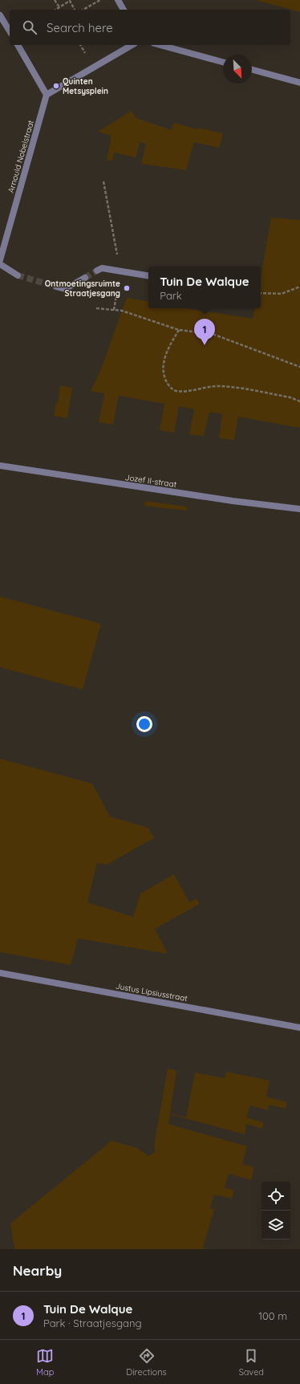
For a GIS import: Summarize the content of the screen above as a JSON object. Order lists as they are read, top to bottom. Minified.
{"streets":{"street":["Arnould Nobelstraat","Jozef II-straat","Justus Lipsiusstraat"]},"places":["Quinten Metsysplein","Ontmoetingsruimte Straatjesgang"],"north":"bottom right","page":{"search":"Search here","popup":["Tuin De Walque","Park"],"pins":"1","heading":"Nearby","list":[{"mark":"1","name":"Tuin De Walque","note":"Park · Straatjesgang","value":"100 m"}],"nav":["Map","Directions","Saved"]}}
